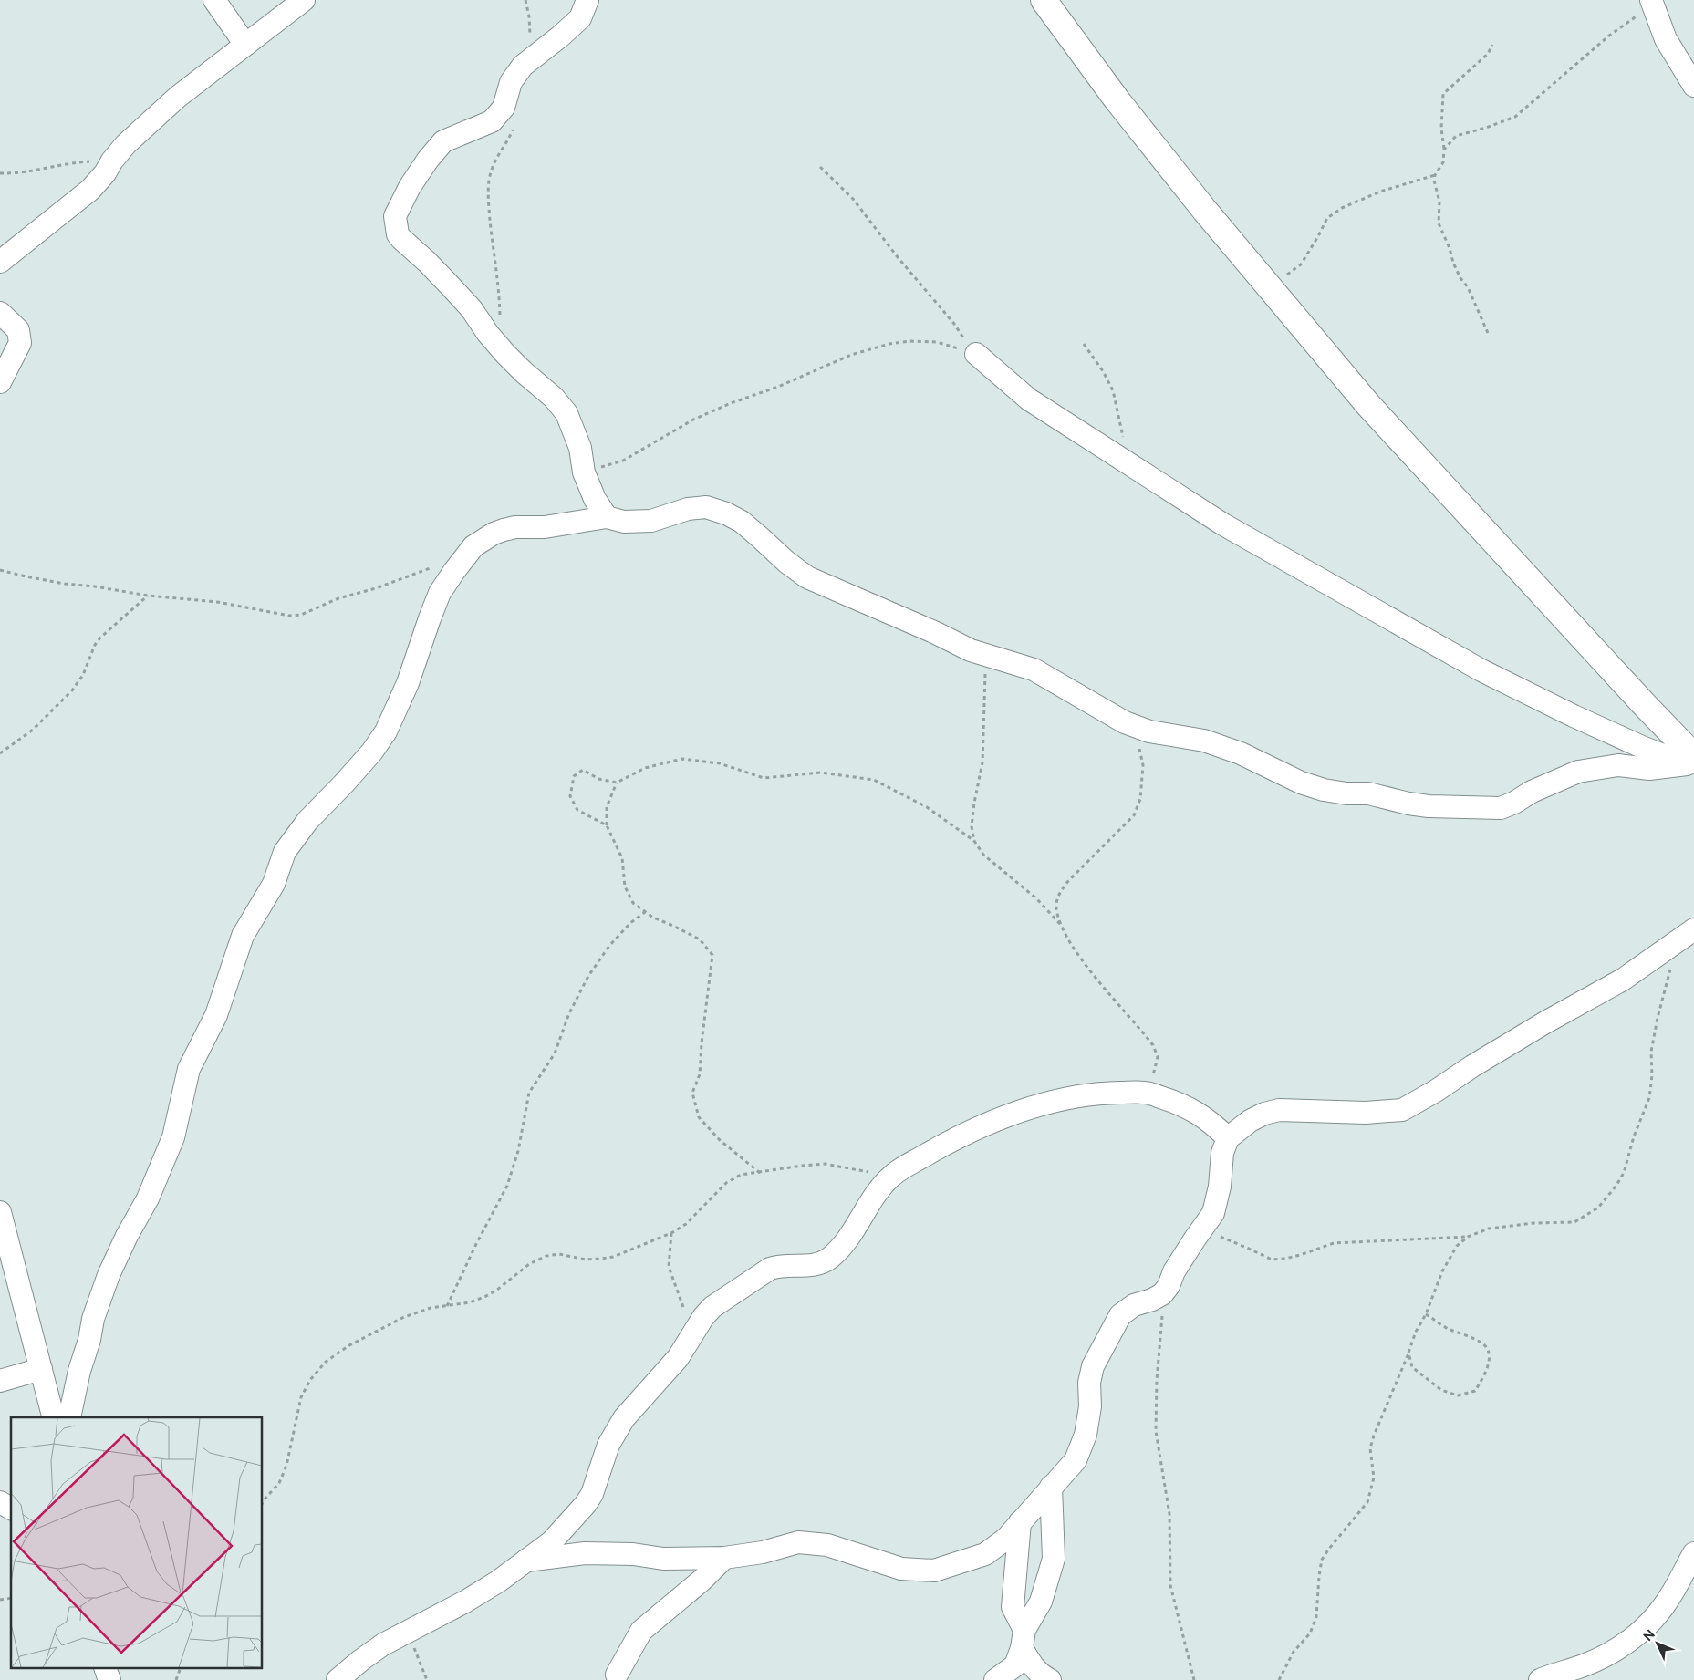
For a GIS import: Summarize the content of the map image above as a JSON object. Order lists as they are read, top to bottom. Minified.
{"north":"top left"}
